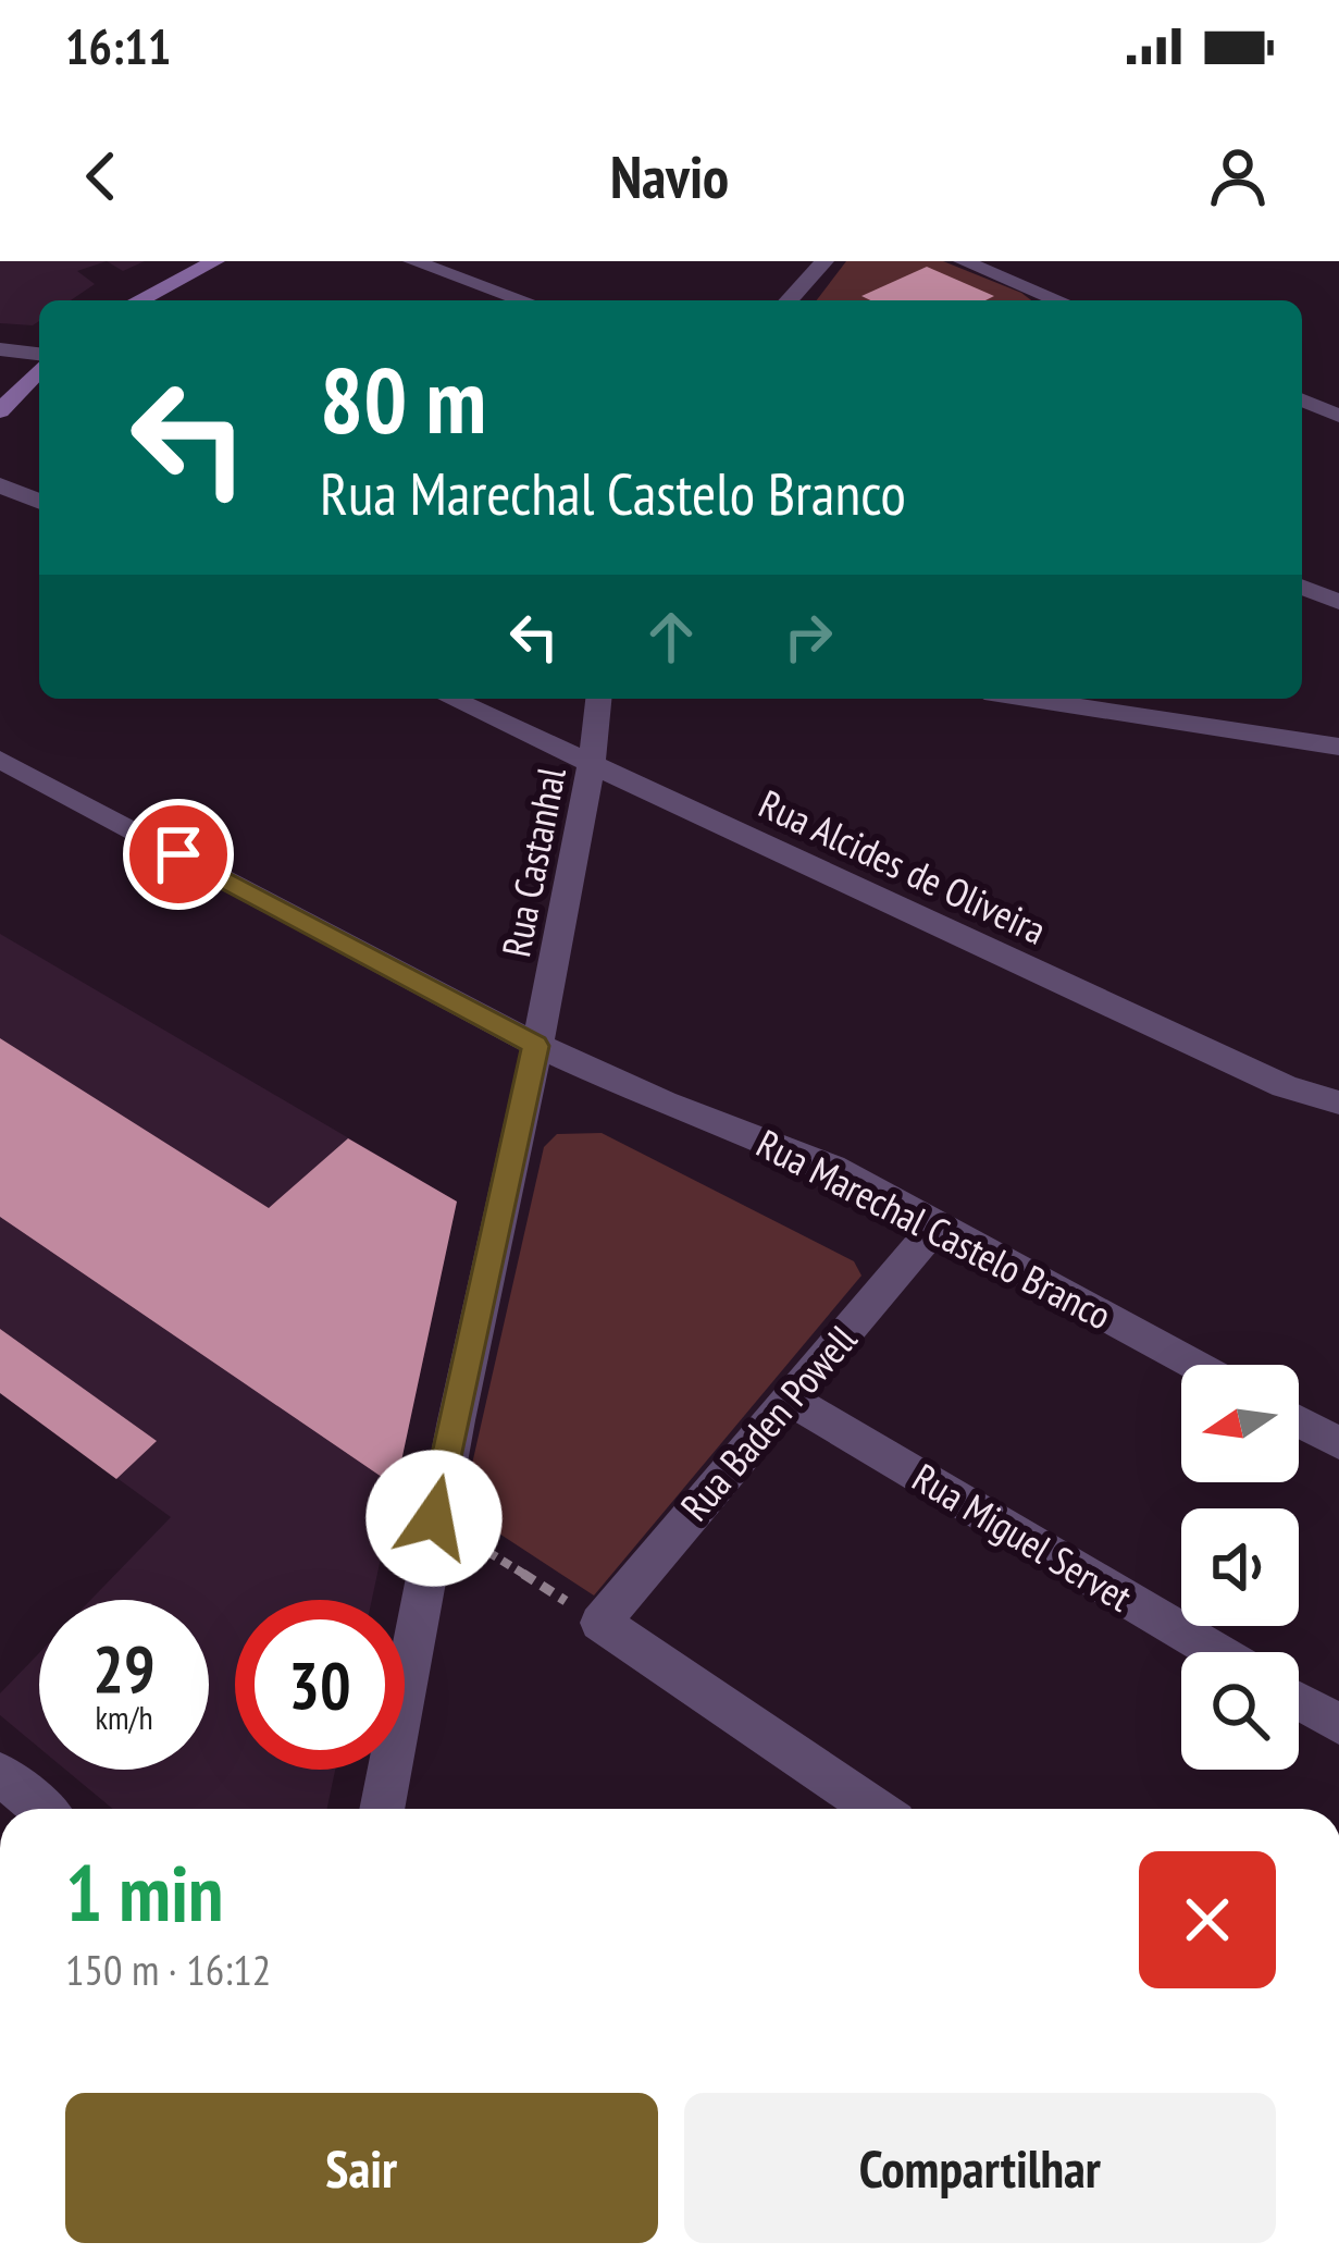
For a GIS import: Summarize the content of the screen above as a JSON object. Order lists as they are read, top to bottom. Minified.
{"streets":{"street":["Rua Castanhal","Rua Alcides de Oliveira","Rua Marechal Castelo Branco","Rua Baden Powell","Rua Miguel Servet"]},"crossings":[["Rua Castanhal","Rua Alcides de Oliveira"],["Rua Castanhal","Rua Marechal Castelo Branco"],["Rua Marechal Castelo Branco","Rua Baden Powell"],["Rua Baden Powell","Rua Miguel Servet"]],"north":"left","page":{"status":"16:11","header":"Navio","turn":["80 m","Rua Marechal Castelo Branco"],"speed":"29 km/h","limit":"30","heading":["1 min","150 m · 16:12"],"buttons":["Sair","Compartilhar"]}}
